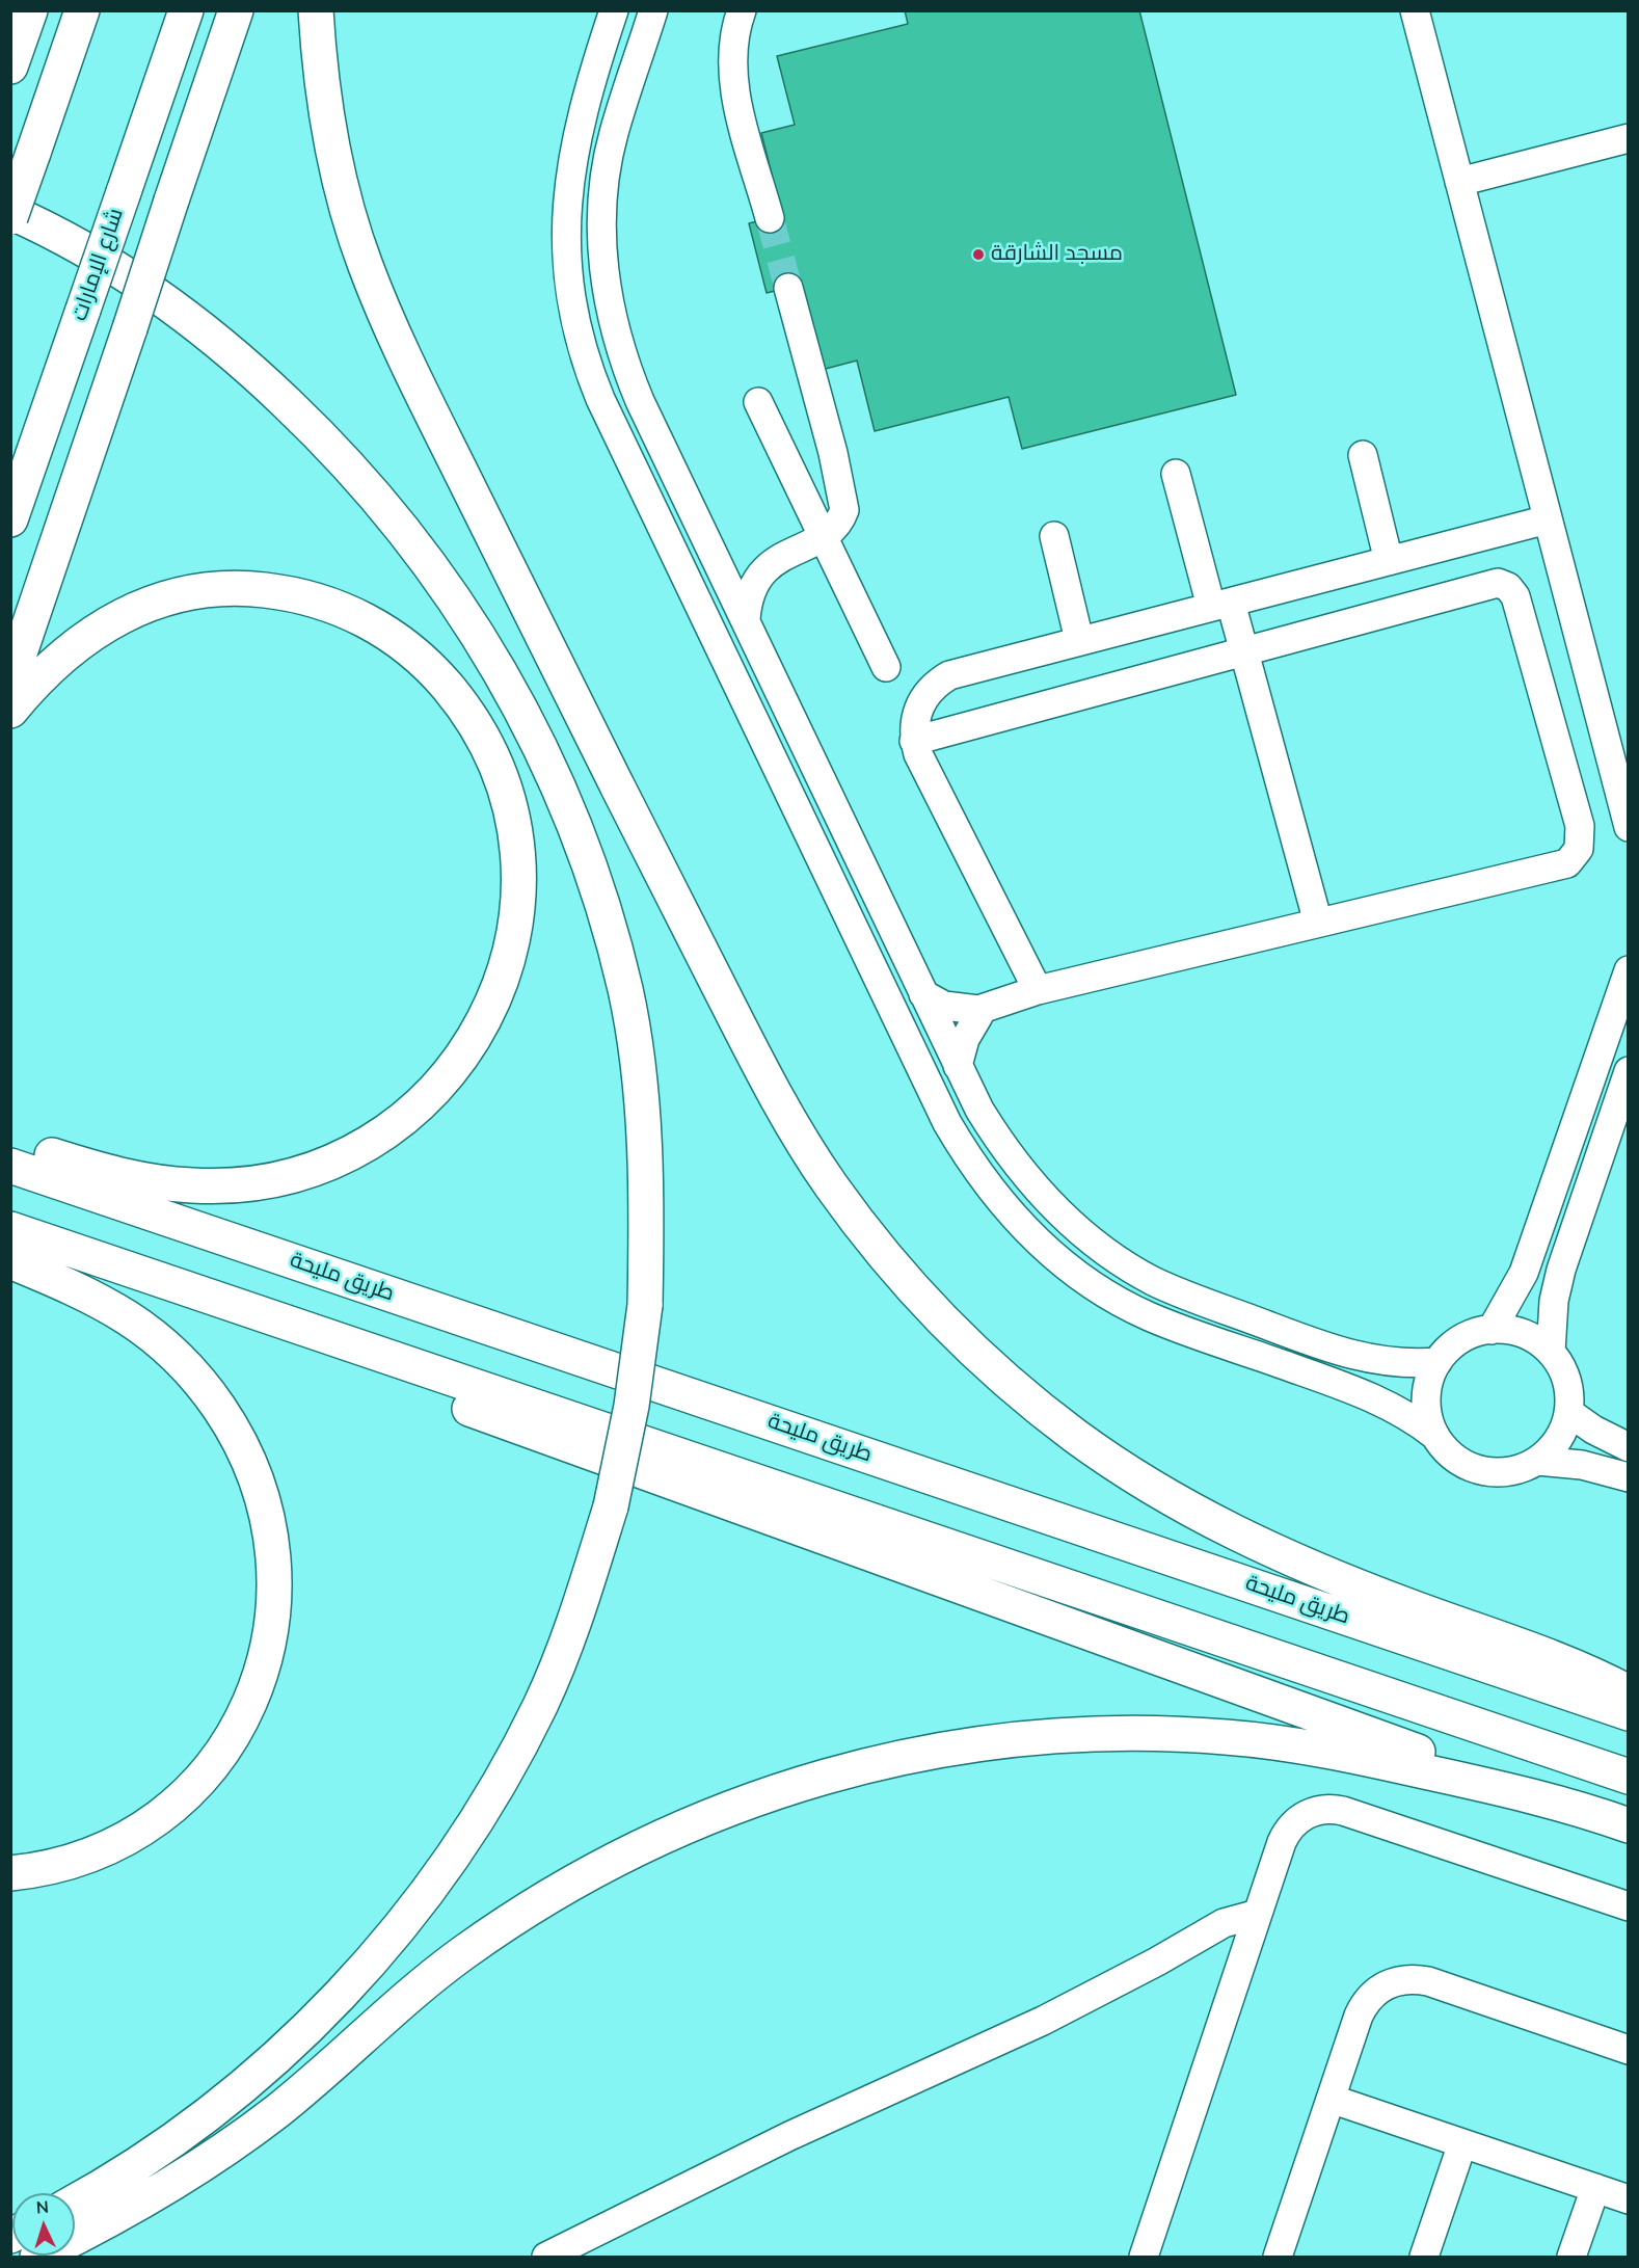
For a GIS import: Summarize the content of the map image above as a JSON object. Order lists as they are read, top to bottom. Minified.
{"streets":{"highway":["شارع الإمارات","طريق مليحة"]},"places":["مسجد الشارقة"],"north":"top"}
